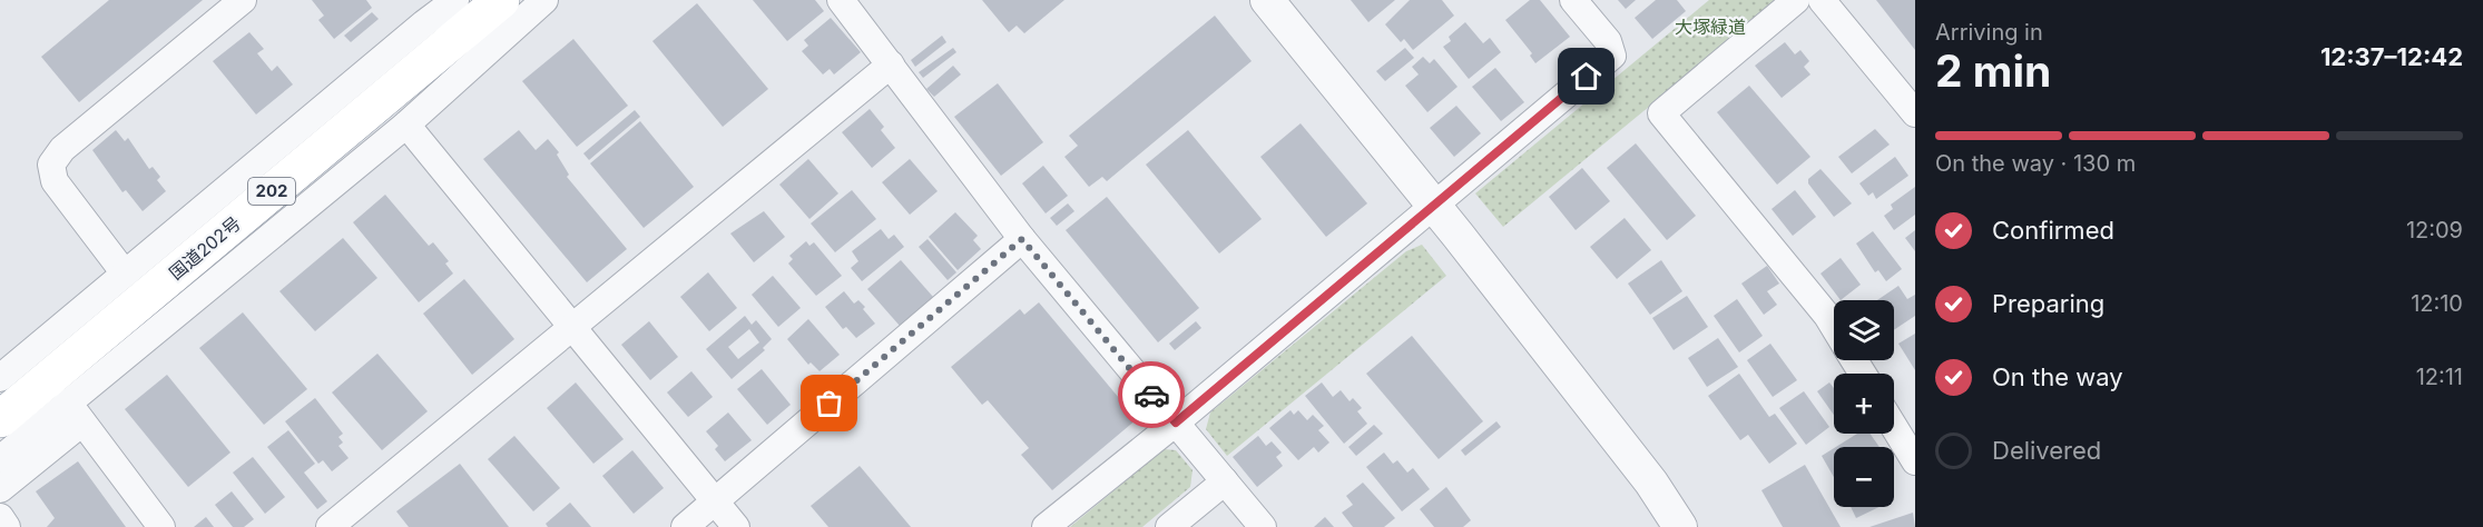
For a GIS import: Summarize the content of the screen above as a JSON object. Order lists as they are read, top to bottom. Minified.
{"streets":{"highway":["202","国道202号"]},"parks":["大塚緑道"],"page":{"heading":["2 min","Arriving in","12:37–12:42"],"bar":"On the way · 130 m","list":[["Confirmed","12:09"],["Preparing","12:10"],["On the way","12:11"],"Delivered"],"map_buttons":["+","−"]}}
